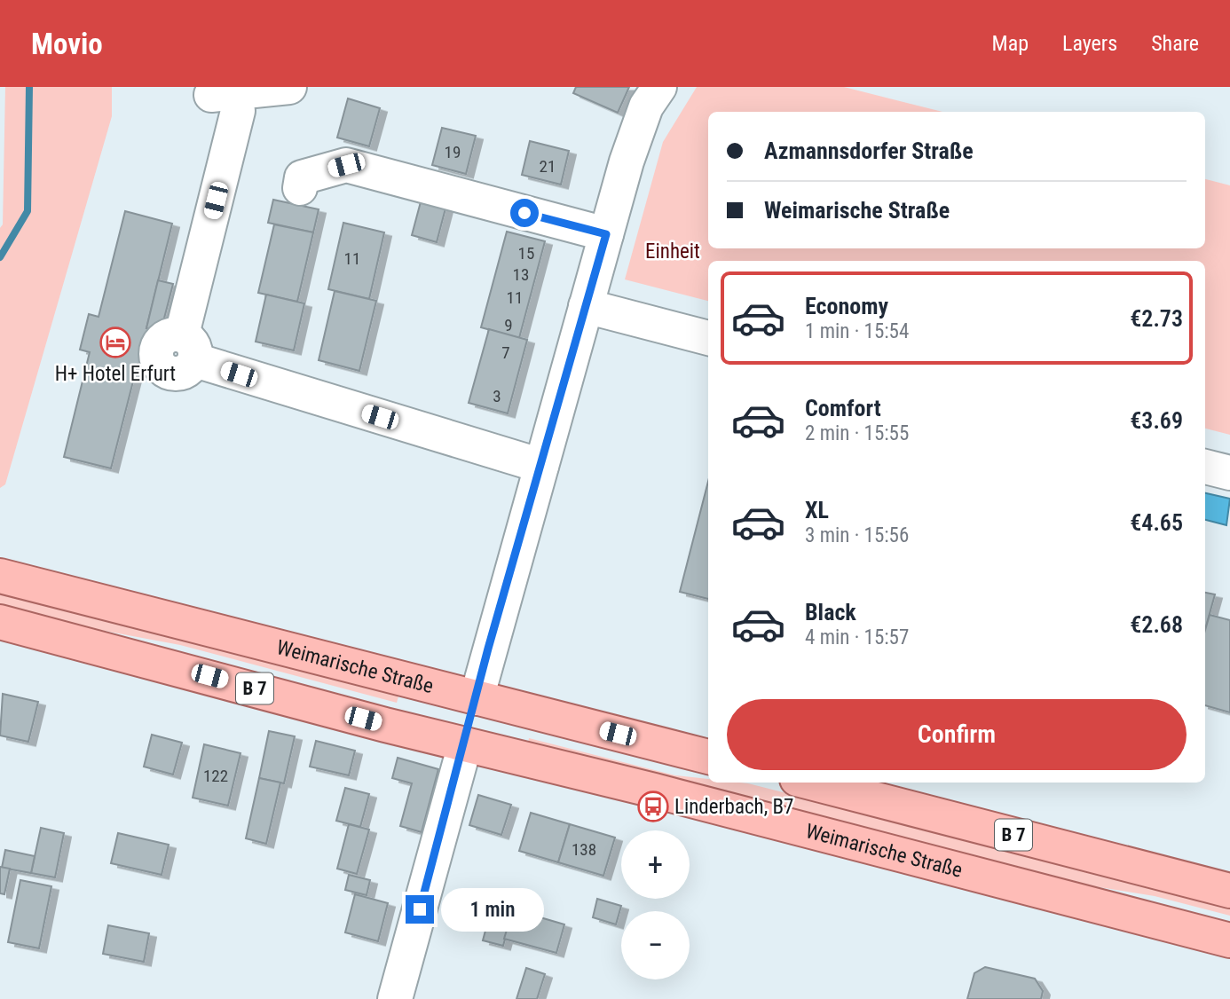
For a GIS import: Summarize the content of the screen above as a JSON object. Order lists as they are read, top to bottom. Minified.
{"streets":{"main road":["Weimarische Straße","B 7"]},"parks":["Einheit"],"places":{"hotel":["H+ Hotel Erfurt"],"bus stop":["Linderbach, B7"]},"house_numbers":["19","21","15","11","13","11","9","7","3","122","138"],"page":{"header":"Movio","nav":["Map","Layers","Share"],"banner":["Azmannsdorfer Straße","Weimarische Straße"],"list":[{"name":"Economy","note":"1 min · 15:54","value":"€2.73"},{"name":"Comfort","note":"2 min · 15:55","value":"€3.69"},{"name":"XL","note":"3 min · 15:56","value":"€4.65"},{"name":"Black","note":"4 min · 15:57","value":"€2.68"}],"buttons":"Confirm","map_buttons":["+","−"],"bubble":"1 min"}}
